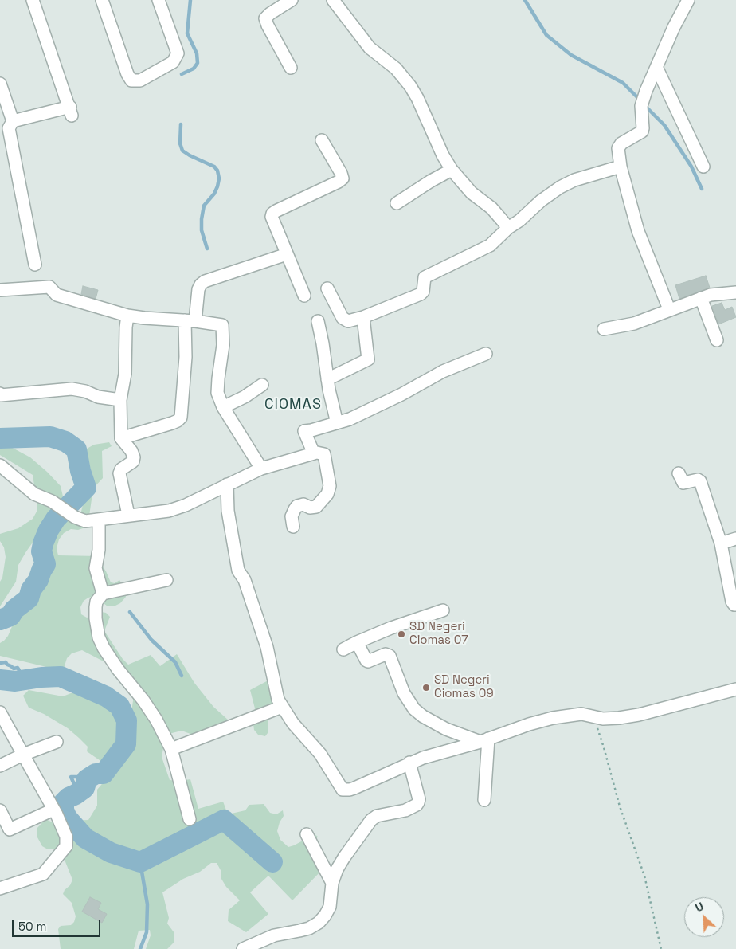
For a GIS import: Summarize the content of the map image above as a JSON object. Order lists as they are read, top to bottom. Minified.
{"districts":["CIOMAS"],"places":["SD Negeri Ciomas 07","SD Negeri Ciomas 09"],"scale_bar":"50 m","north":"top left"}
